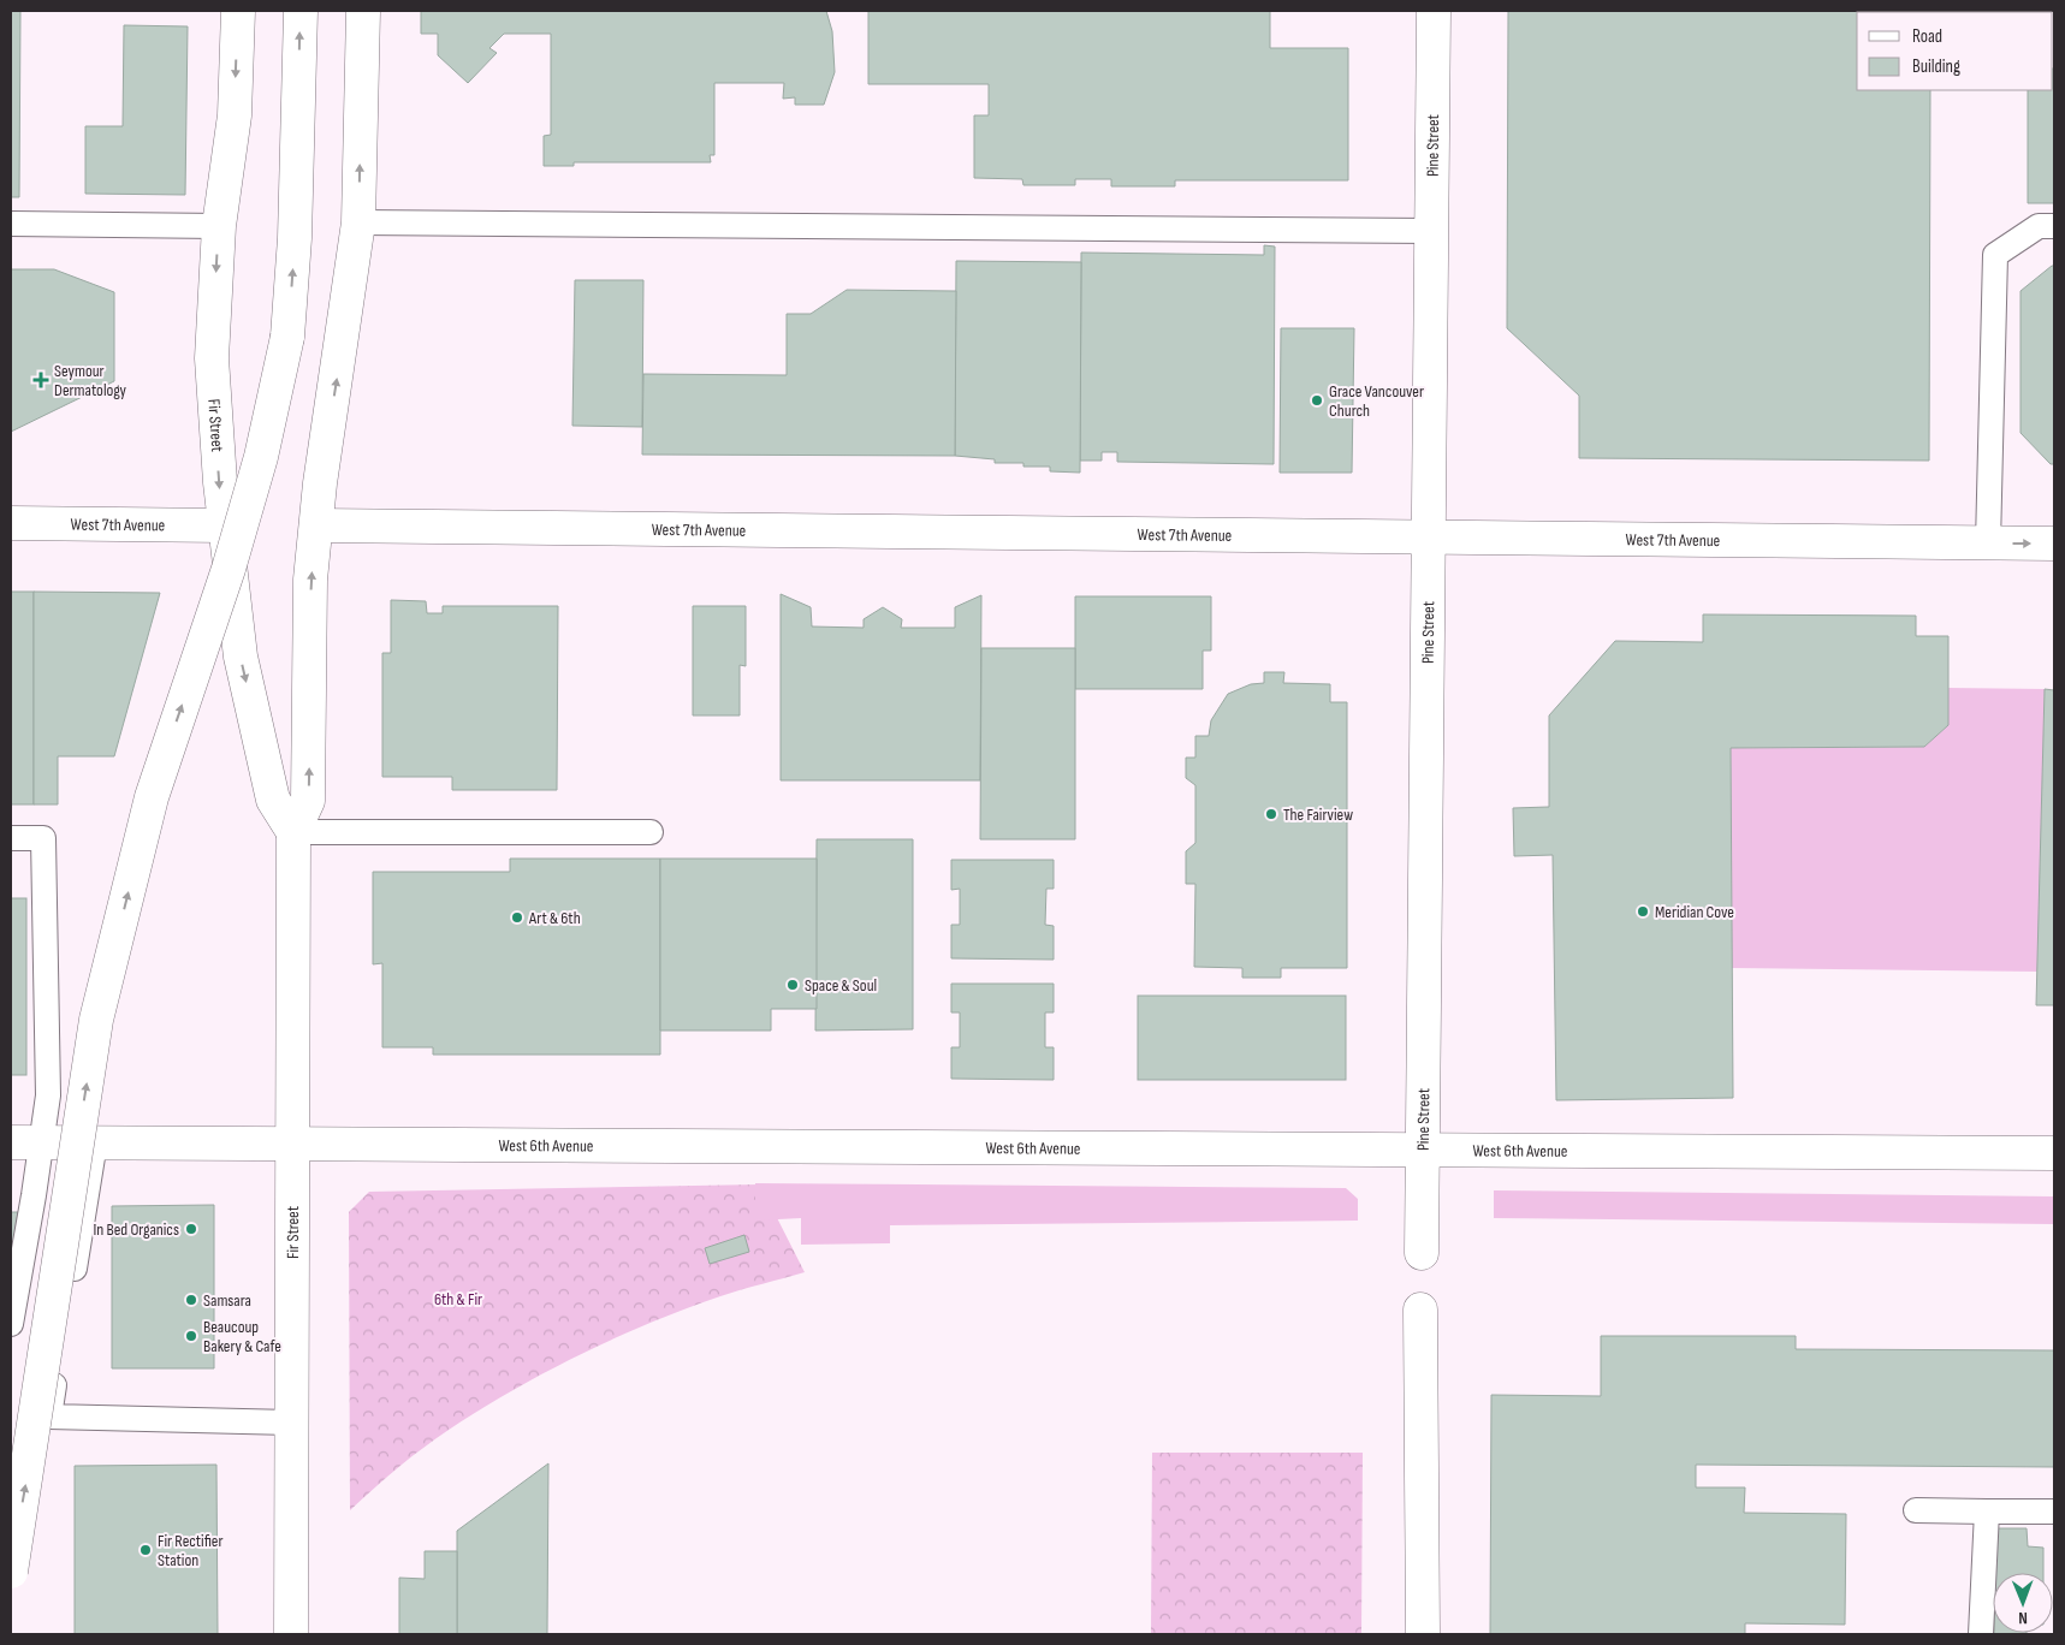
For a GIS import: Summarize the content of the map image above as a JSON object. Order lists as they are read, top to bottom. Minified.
{"streets":{"main road":["Pine Street","Fir Street","West 7th Avenue","West 6th Avenue"]},"crossings":[["Pine Street","West 7th Avenue"],["Pine Street","West 6th Avenue"],["Fir Street","West 7th Avenue"],["Fir Street","West 6th Avenue"]],"parks":["6th & Fir"],"places":{"health":["Seymour Dermatology"],"other":["Grace Vancouver Church","The Fairview","Meridian Cove","Art & 6th","Space & Soul","In Bed Organics","Samsara","Beaucoup Bakery & Cafe","Fir Rectifier Station"]},"legend":["Road","Building"],"north":"bottom"}
